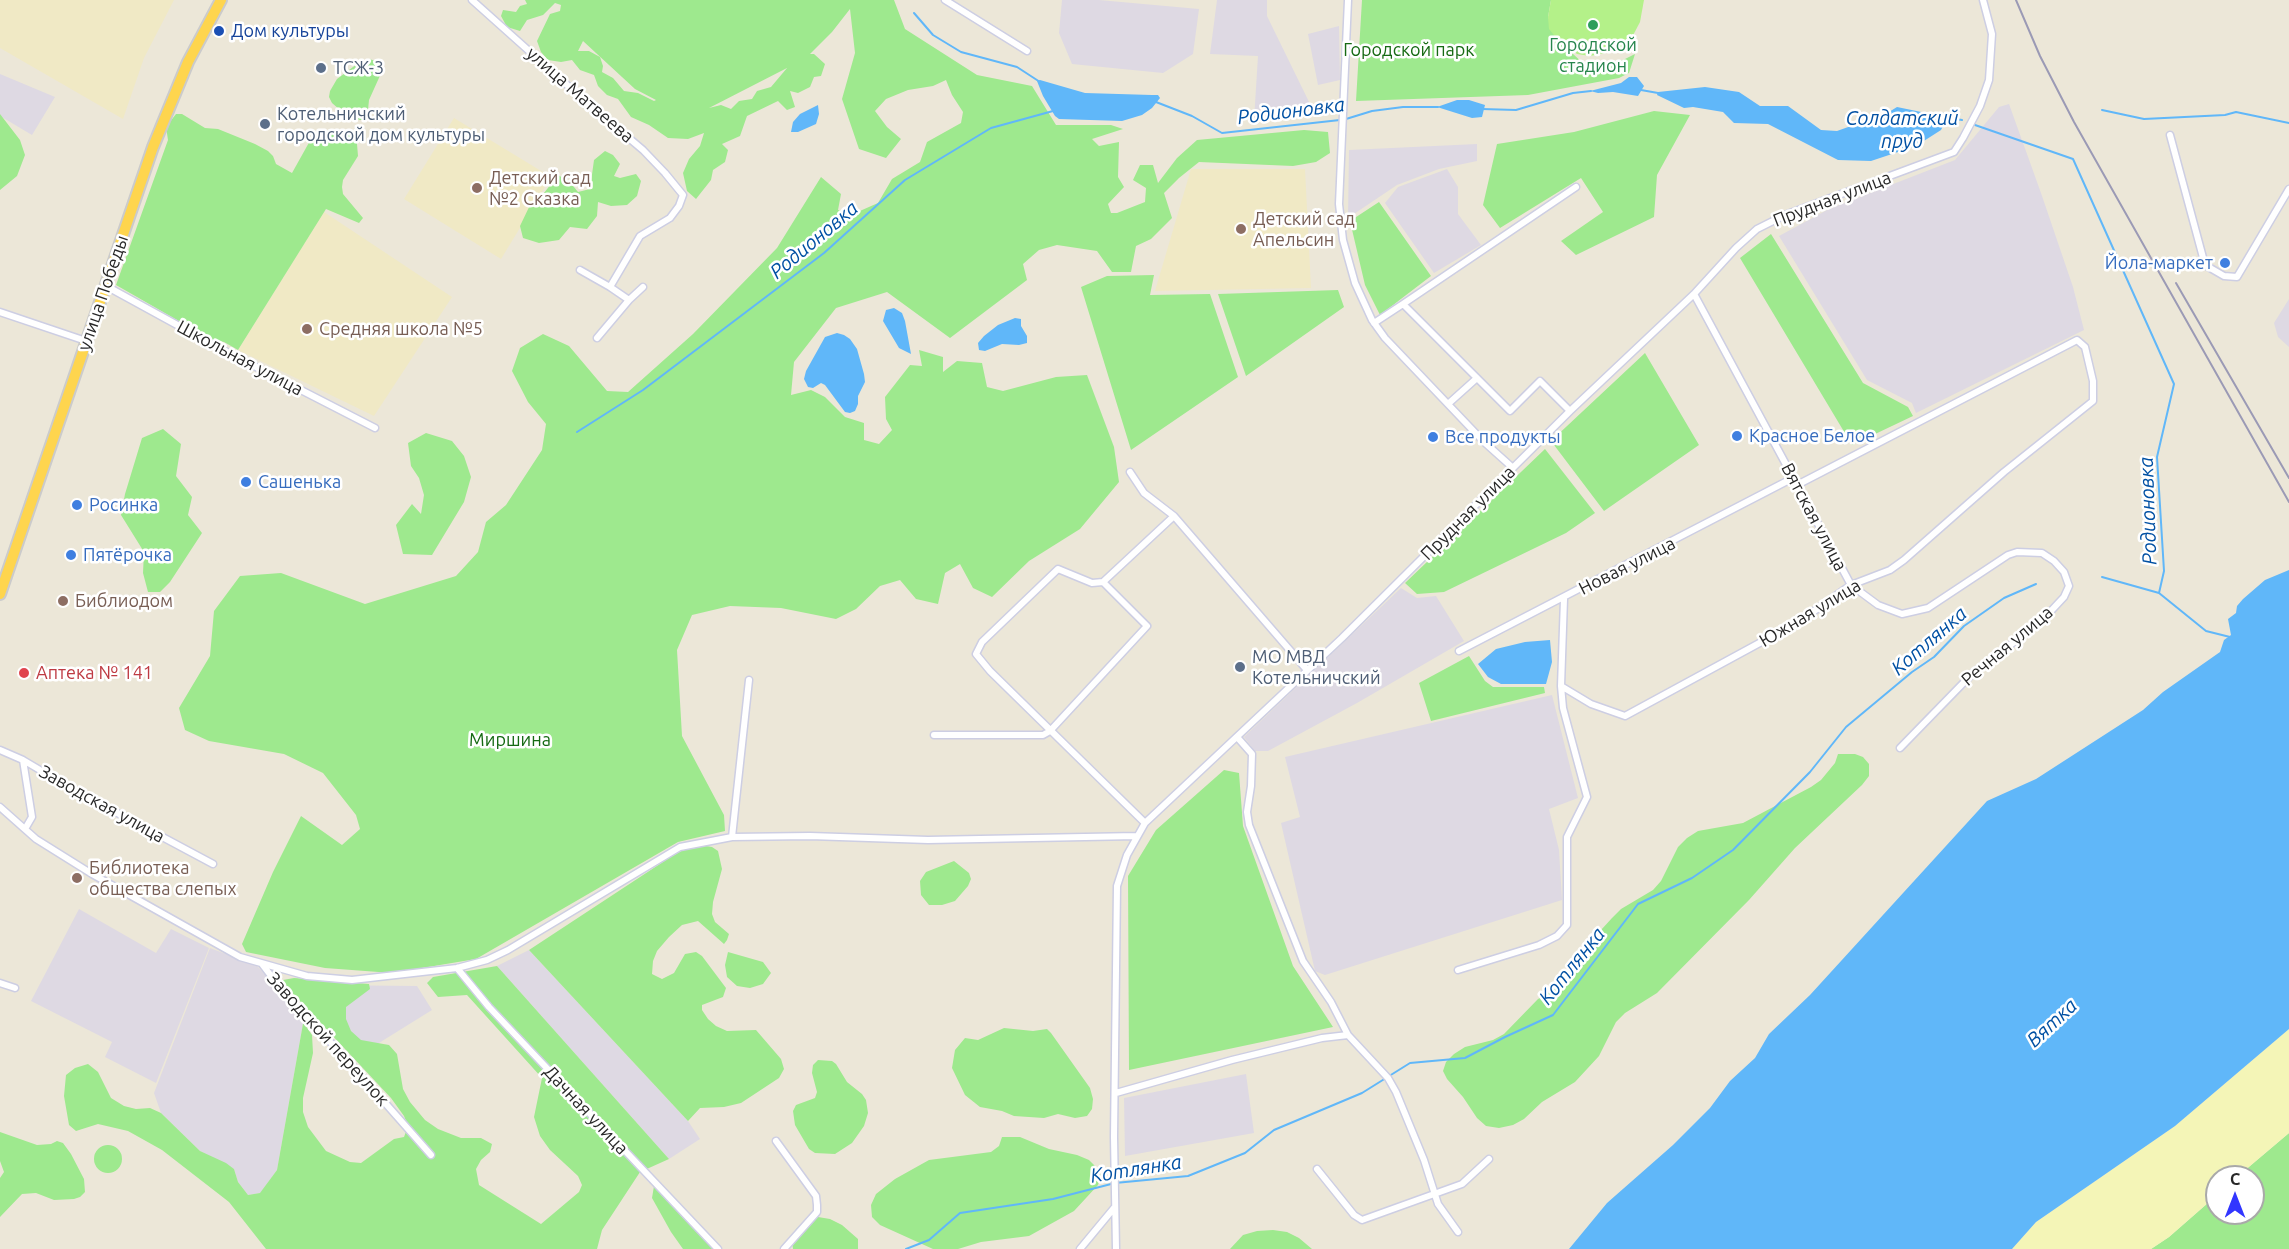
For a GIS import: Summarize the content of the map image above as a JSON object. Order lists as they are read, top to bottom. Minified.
{"streets":{"highway":["улица Победы"],"street":["улица Матвеева","Прудная улица","Школьная улица","Вятская улица","Новая улица","Южная улица","Речная улица","Заводская улица","Заводской переулок","Дачная улица"]},"crossings":[["Прудная улица","Вятская улица"],["улица Победы","Школьная улица"],["Вятская улица","Новая улица"],["Вятская улица","Южная улица"],["Вятская улица","Речная улица"],["Новая улица","Южная улица"],["Заводская улица","Заводской переулок"]],"water":["Родионовка","Солдатский пруд","Котлянка","Вятка"],"parks":["Городской парк","Миршина"],"places":["Городской стадион","Дом культуры","ТСЖ-3","Котельничский городской дом культуры","Детский сад №2 Сказка","Детский сад Апельсин","Йола-маркет","Средняя школа №5","Красное Белое","Все продукты","Сашенька","Росинка","Пятёрочка","Библиодом","МО МВД Котельничский","Аптека № 141","Библиотека общества слепых"],"north":"top"}
